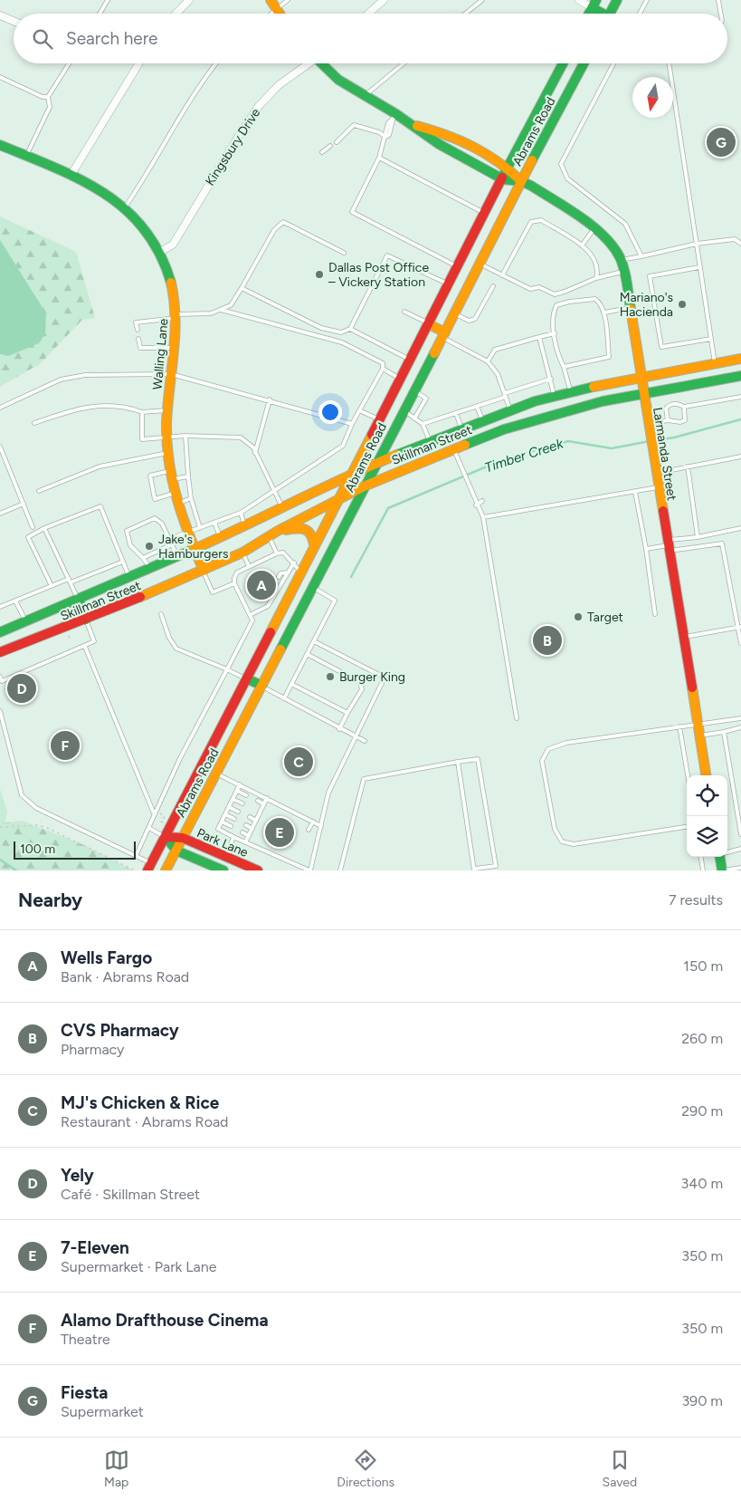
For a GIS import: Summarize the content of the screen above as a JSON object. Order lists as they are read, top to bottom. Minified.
{"streets":{"main road":["Abrams Road","Walling Lane","Skillman Street","Larmanda Street","Park Lane"],"street":["Kingsbury Drive"]},"crossings":[["Abrams Road","Skillman Street"],["Abrams Road","Larmanda Street"],["Abrams Road","Park Lane"],["Kingsbury Drive","Walling Lane"],["Walling Lane","Skillman Street"],["Skillman Street","Larmanda Street"]],"water":["Timber Creek"],"places":["Dallas Post Office – Vickery Station","Mariano's Hacienda","Jake's Hamburgers","Target","Burger King"],"scale_bar":"100 m","north":"bottom","page":{"search":"Search here","pins":["G","A","B","D","F","C","E"],"scale":"100 m","heading":["Nearby","7 results"],"list":[{"mark":"A","name":"Wells Fargo","note":"Bank · Abrams Road","value":"150 m"},{"mark":"B","name":"CVS Pharmacy","note":"Pharmacy","value":"260 m"},{"mark":"C","name":"MJ's Chicken & Rice","note":"Restaurant · Abrams Road","value":"290 m"},{"mark":"D","name":"Yely","note":"Café · Skillman Street","value":"340 m"},{"mark":"E","name":"7-Eleven","note":"Supermarket · Park Lane","value":"350 m"},{"mark":"F","name":"Alamo Drafthouse Cinema","note":"Theatre","value":"350 m"},{"mark":"G","name":"Fiesta","note":"Supermarket","value":"390 m"}],"nav":["Map","Directions","Saved"]}}
